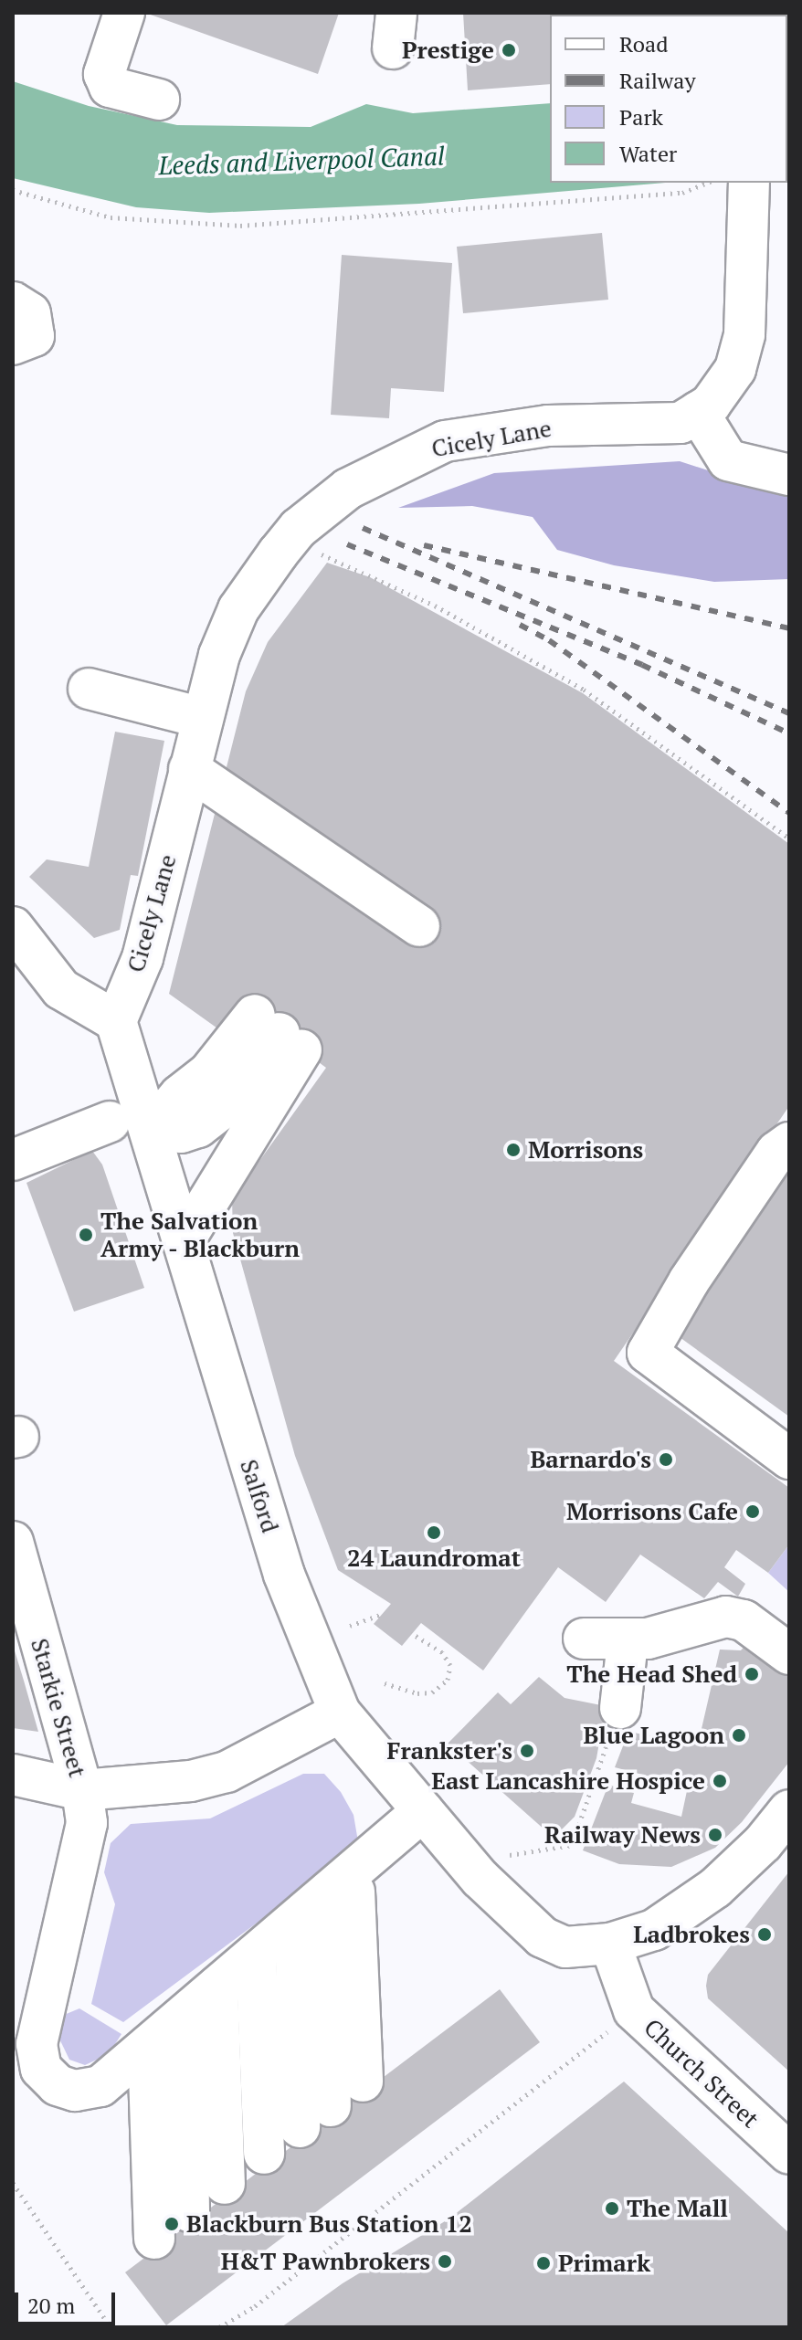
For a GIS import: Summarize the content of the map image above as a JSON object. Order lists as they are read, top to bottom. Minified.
{"streets":{"street":["Cicely Lane","Salford","Starkie Street","Church Street"]},"crossings":[["Cicely Lane","Salford"],["Salford","Starkie Street"],["Salford","Church Street"]],"water":["Leeds and Liverpool Canal"],"places":["Prestige","Morrisons","The Salvation Army - Blackburn","Barnardo's","Morrisons Cafe","24 Laundromat","The Head Shed","Blue Lagoon","Frankster's","East Lancashire Hospice","Railway News","Ladbrokes","The Mall","Blackburn Bus Station 12","H&T Pawnbrokers","Primark"],"legend":["Road","Railway","Park","Water"],"scale_bar":"20 m"}
